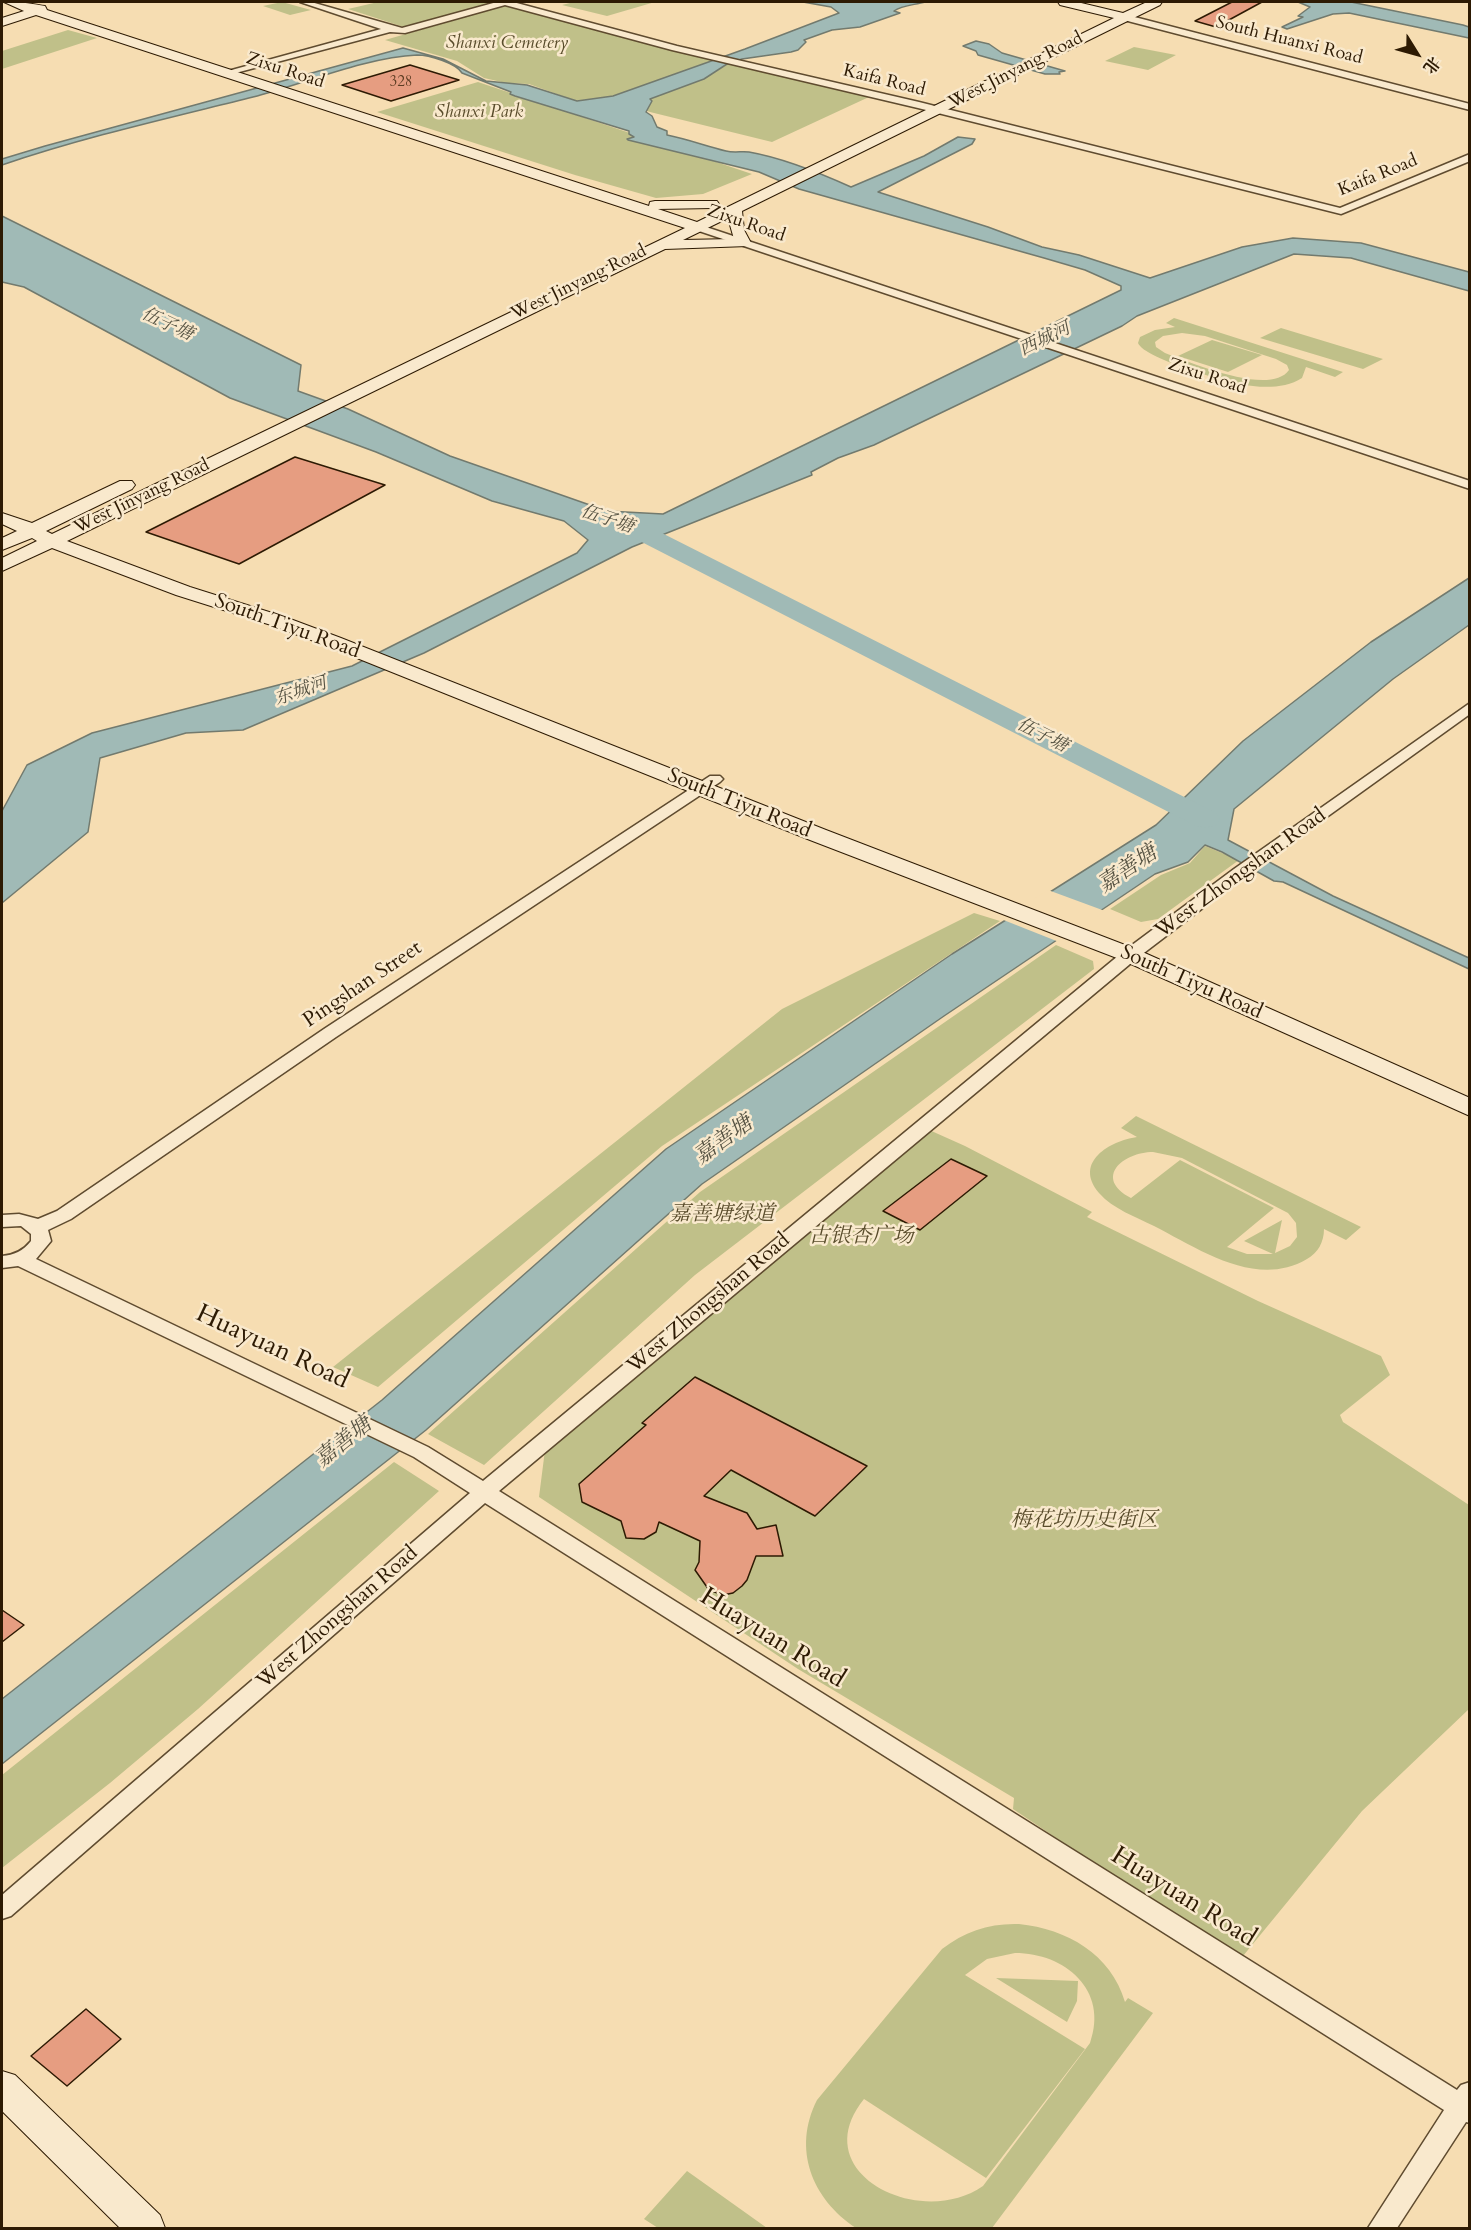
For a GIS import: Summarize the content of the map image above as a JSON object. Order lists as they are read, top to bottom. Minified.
{"streets":{"main road":["South Huanxi Road","Zixu Road","West Jinyang Road","South Tiyu Road"],"street":["Kaifa Road","West Zhongshan Road","Pingshan Street","Huayuan Road"]},"crossings":[["South Huanxi Road","West Jinyang Road"],["Zixu Road","West Jinyang Road"],["West Jinyang Road","Kaifa Road"],["West Jinyang Road","South Tiyu Road"],["South Tiyu Road","West Zhongshan Road"],["South Tiyu Road","Pingshan Street"],["West Zhongshan Road","Huayuan Road"]],"water":["伍子塘","西城河","东城河","嘉善塘"],"parks":["Shanxi Cemetery","Shanxi Park","嘉善塘绿道","古银杏广场","梅花坊历史街区"],"house_numbers":["328"],"north":"bottom right"}
